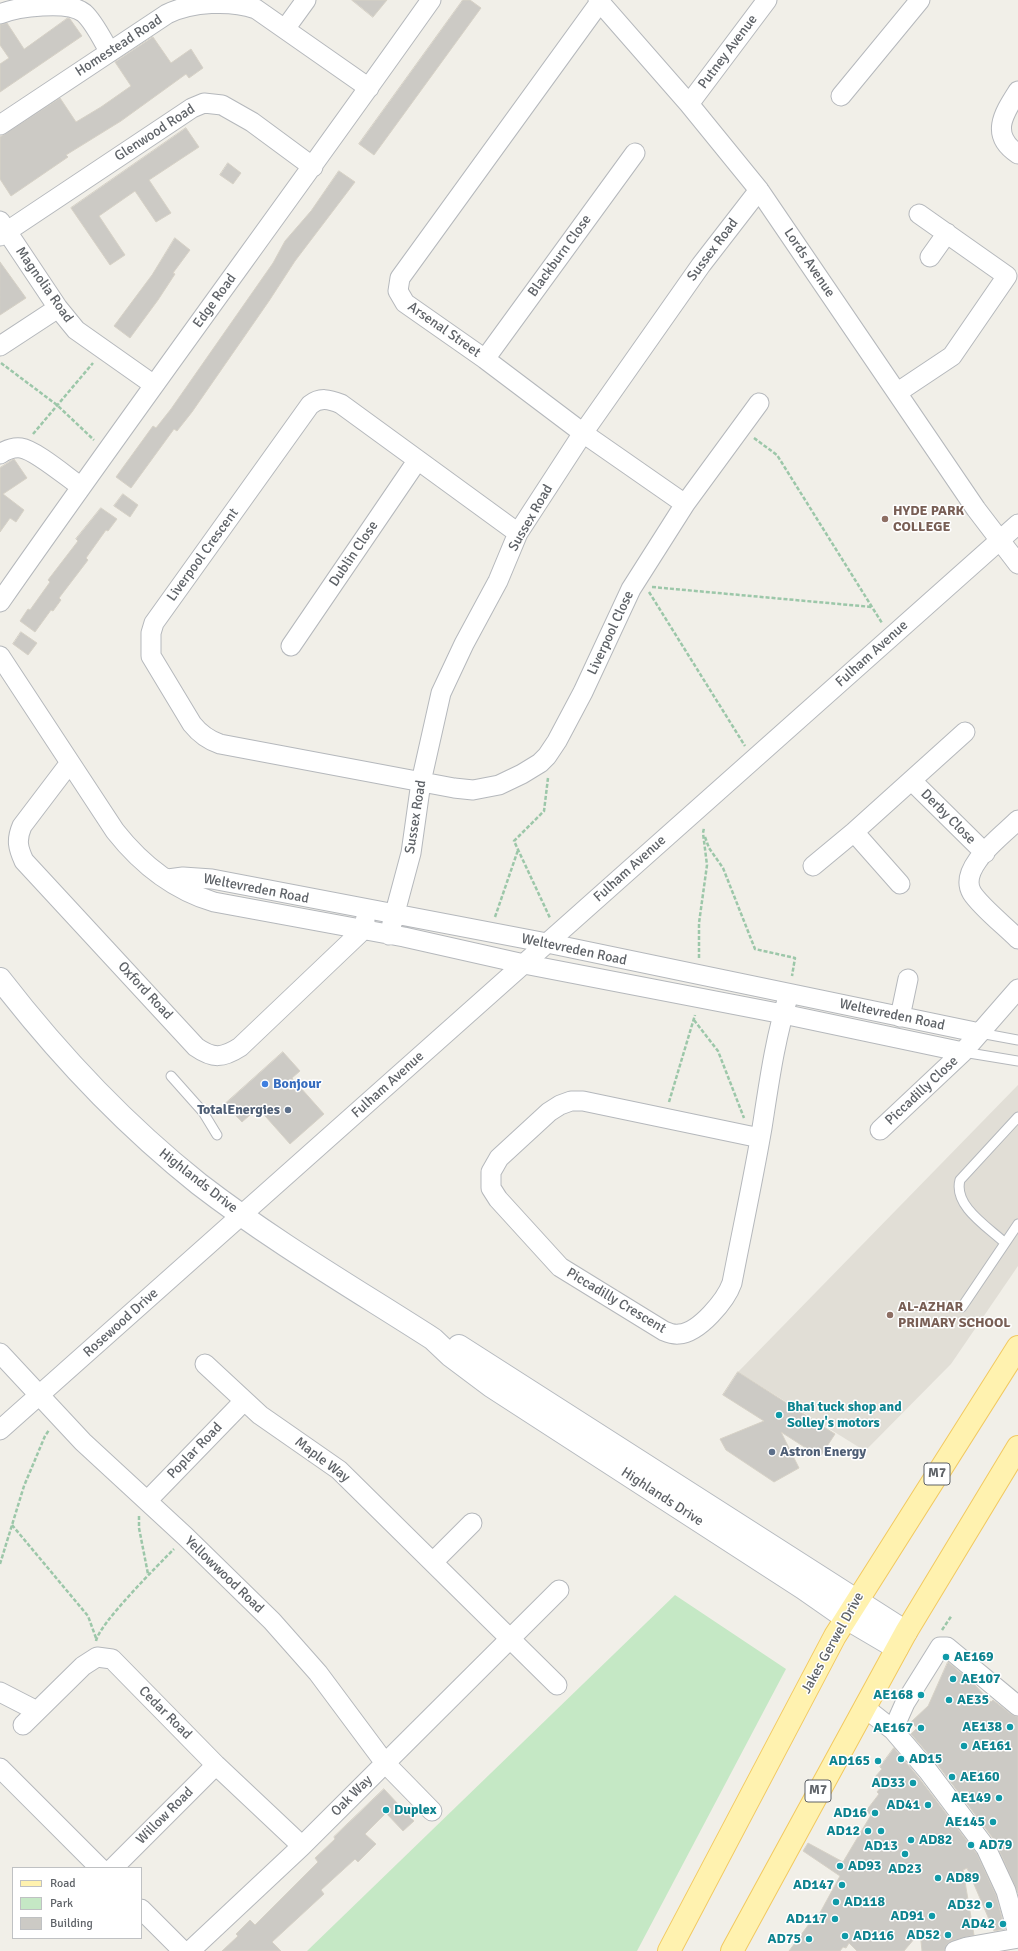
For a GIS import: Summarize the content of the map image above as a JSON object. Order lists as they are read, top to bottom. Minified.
{"streets":{"main road":["Highlands Drive","M7","Jakes Gerwel Drive"],"street":["Homestead Road","Putney Avenue","Glenwood Road","Sussex Road","Blackburn Close","Lords Avenue","Magnolia Road","Edge Road","Arsenal Street","Dublin Close","Liverpool Crescent","Liverpool Close","Fulham Avenue","Derby Close","Weltevreden Road","Oxford Road","Piccadilly Close","Piccadilly Crescent","Rosewood Drive","Poplar Road","Maple Way","Yellowwood Road","Cedar Road","Oak Way","Willow Road"]},"crossings":[["Homestead Road","Edge Road"],["Putney Avenue","Lords Avenue"],["Glenwood Road","Magnolia Road"],["Glenwood Road","Edge Road"],["Sussex Road","Lords Avenue"],["Sussex Road","Arsenal Street"],["Sussex Road","Liverpool Crescent"],["Sussex Road","Liverpool Close"],["Sussex Road","Weltevreden Road"],["Blackburn Close","Arsenal Street"],["Lords Avenue","Arsenal Street"],["Lords Avenue","Fulham Avenue"],["Magnolia Road","Edge Road"],["Arsenal Street","Liverpool Close"],["Dublin Close","Liverpool Crescent"],["Liverpool Crescent","Liverpool Close"],["Fulham Avenue","Weltevreden Road"],["Fulham Avenue","Highlands Drive"],["Fulham Avenue","Rosewood Drive"],["Weltevreden Road","Oxford Road"],["Weltevreden Road","Piccadilly Close"],["Weltevreden Road","Piccadilly Crescent"],["Highlands Drive","Rosewood Drive"],["Highlands Drive","M7"],["Highlands Drive","Jakes Gerwel Drive"],["Rosewood Drive","Yellowwood Road"],["Poplar Road","Maple Way"],["Poplar Road","Yellowwood Road"],["Maple Way","Oak Way"],["Yellowwood Road","Oak Way"],["Cedar Road","Oak Way"],["Cedar Road","Willow Road"]],"places":["HYDE PARK COLLEGE","Bonjour","TotalEnergies","AL-AZHAR PRIMARY SCHOOL","Bhai tuck shop and Solley's motors","Astron Energy","AE169","AE107","AE168","AE35","AE138","AE167","AE161","AD15","AD165","AE160","AD33","AE149","AD41","Duplex","AD16","AE145","AD12","AD13","AD82","AD79","AD23","AD93","AD89","AD147","AD118","AD32","AD91","AD117","AD42","AD52","AD116","AD75"],"legend":["Road","Park","Building"]}
